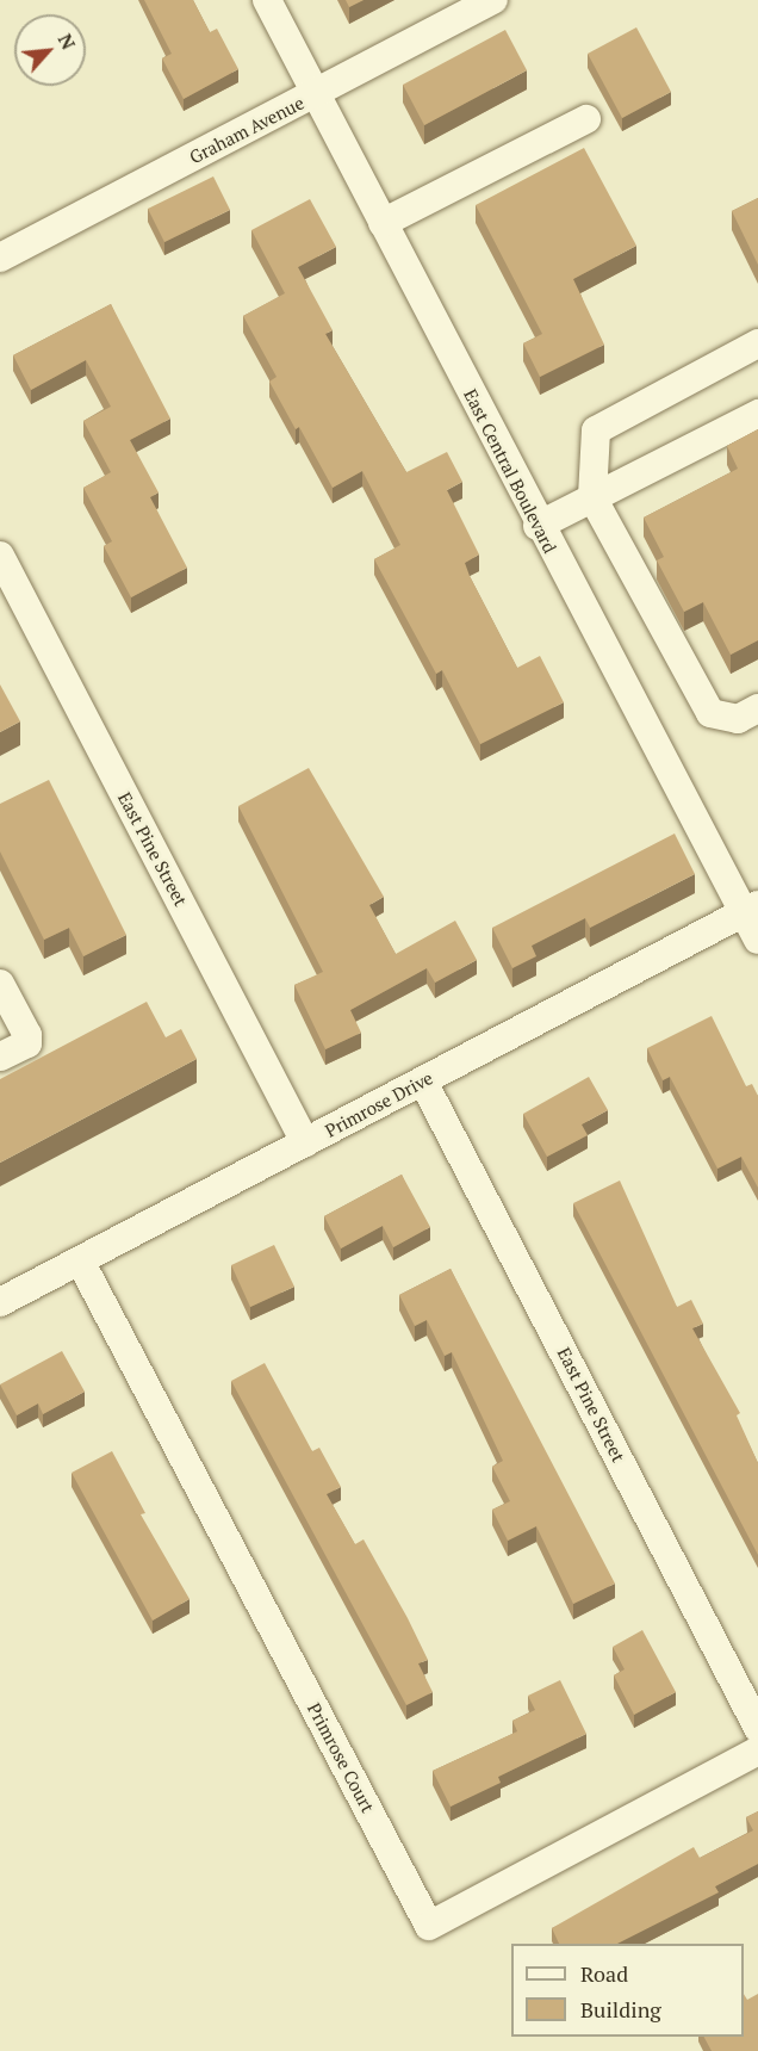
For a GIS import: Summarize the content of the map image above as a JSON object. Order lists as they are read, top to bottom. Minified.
{"streets":{"street":["Graham Avenue","East Central Boulevard","East Pine Street","Primrose Drive","Primrose Court"]},"crossings":[["Graham Avenue","East Central Boulevard"],["East Central Boulevard","Primrose Drive"],["East Pine Street","Primrose Drive"],["Primrose Drive","Primrose Court"]],"legend":["Road","Building"],"north":"top right"}
